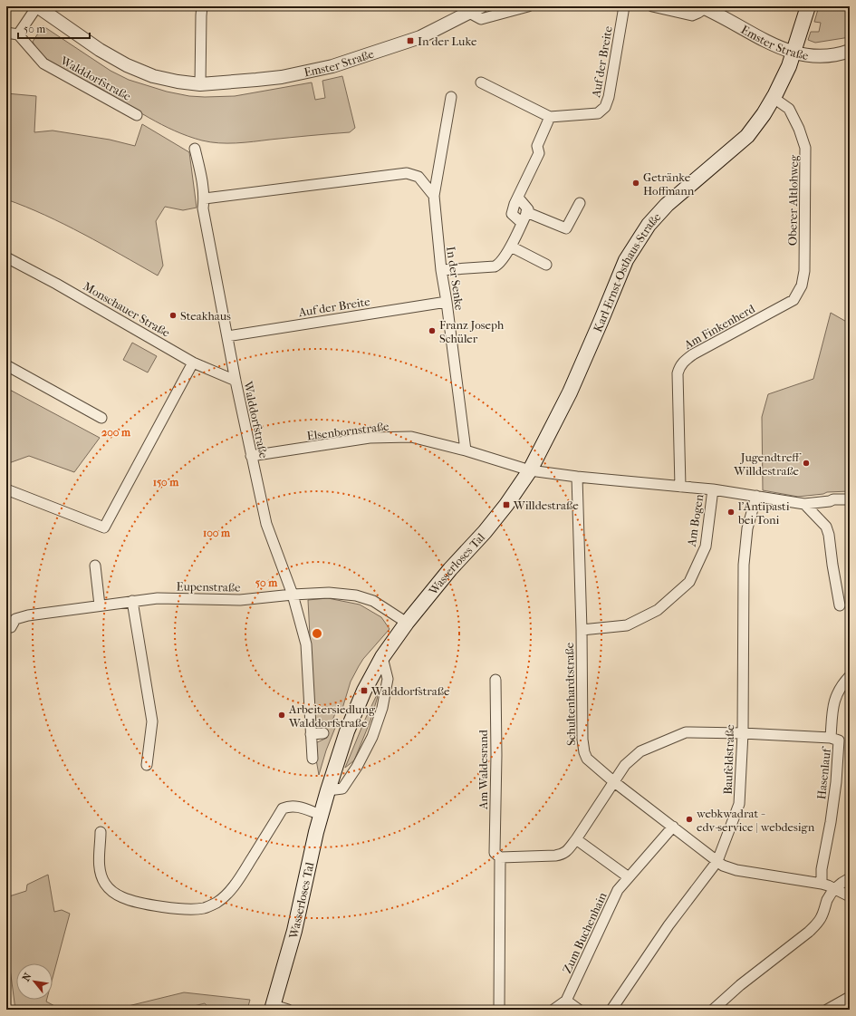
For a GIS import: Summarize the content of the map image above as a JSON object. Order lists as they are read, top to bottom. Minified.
{"streets":{"main road":["Karl-Ernst-Osthaus-Straße","Wasserloses Tal"],"street":["Emster Straße","Auf der Breite","Walddorfstraße","Oberer Altlohweg","In der Senke","Monschauer Straße","Am Finkenherd","Elsenbornstraße","Am Bogen","Eupenstraße","Schultenhardtstraße","Baufeldstraße","Am Waldesrand","Hasenlauf","Zum Buchenhain"]},"crossings":[["Emster Straße","Karl-Ernst-Osthaus-Straße"],["Auf der Breite","Walddorfstraße"],["Auf der Breite","In der Senke"],["Walddorfstraße","Monschauer Straße"],["Walddorfstraße","Elsenbornstraße"],["Walddorfstraße","Eupenstraße"],["Oberer Altlohweg","Karl-Ernst-Osthaus-Straße"],["Oberer Altlohweg","Am Finkenherd"],["Karl-Ernst-Osthaus-Straße","Elsenbornstraße"],["Karl-Ernst-Osthaus-Straße","Wasserloses Tal"],["In der Senke","Elsenbornstraße"],["Elsenbornstraße","Wasserloses Tal"],["Am Bogen","Schultenhardtstraße"],["Wasserloses Tal","Eupenstraße"],["Schultenhardtstraße","Baufeldstraße"],["Schultenhardtstraße","Hasenlauf"],["Schultenhardtstraße","Zum Buchenhain"]],"places":{"transit":["In der Luke","Willdestraße","Walddorfstraße"],"other":["Getränke Hoffmann","Steakhaus","Franz Joseph Schüler","Jugendtreff Willdestraße","l'Antipasti bei Toni","Arbeitersiedlung Walddorfstraße","webkwadrat - edv-service | webdesign"]},"scale_bar":"50 m","north":"top left","rings":["200 m","150 m","100 m","50 m"]}
